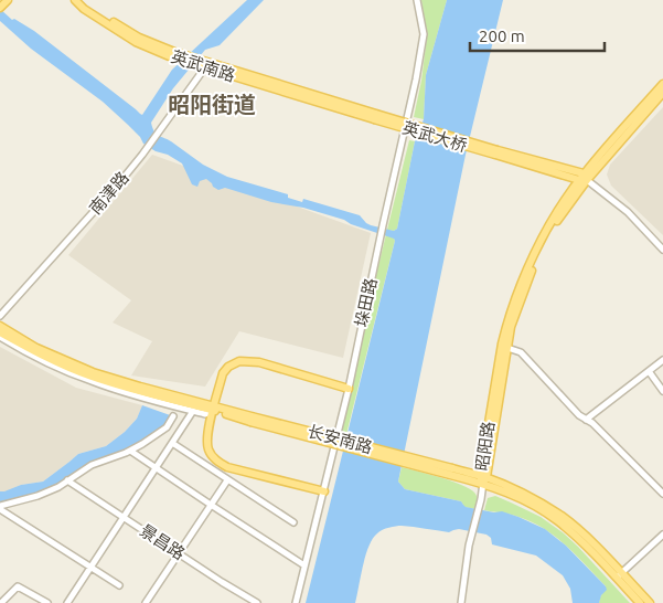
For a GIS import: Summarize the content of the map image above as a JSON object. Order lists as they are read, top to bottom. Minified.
{"streets":{"main road":["英武南路","英武大桥","长安南路","昭阳路"],"street":["南津路","垛田路","景昌路"]},"crossings":[["英武南路","英武大桥"],["英武南路","南津路"],["英武大桥","昭阳路"],["长安南路","昭阳路"]],"districts":["昭阳街道"],"scale_bar":"200 m"}
